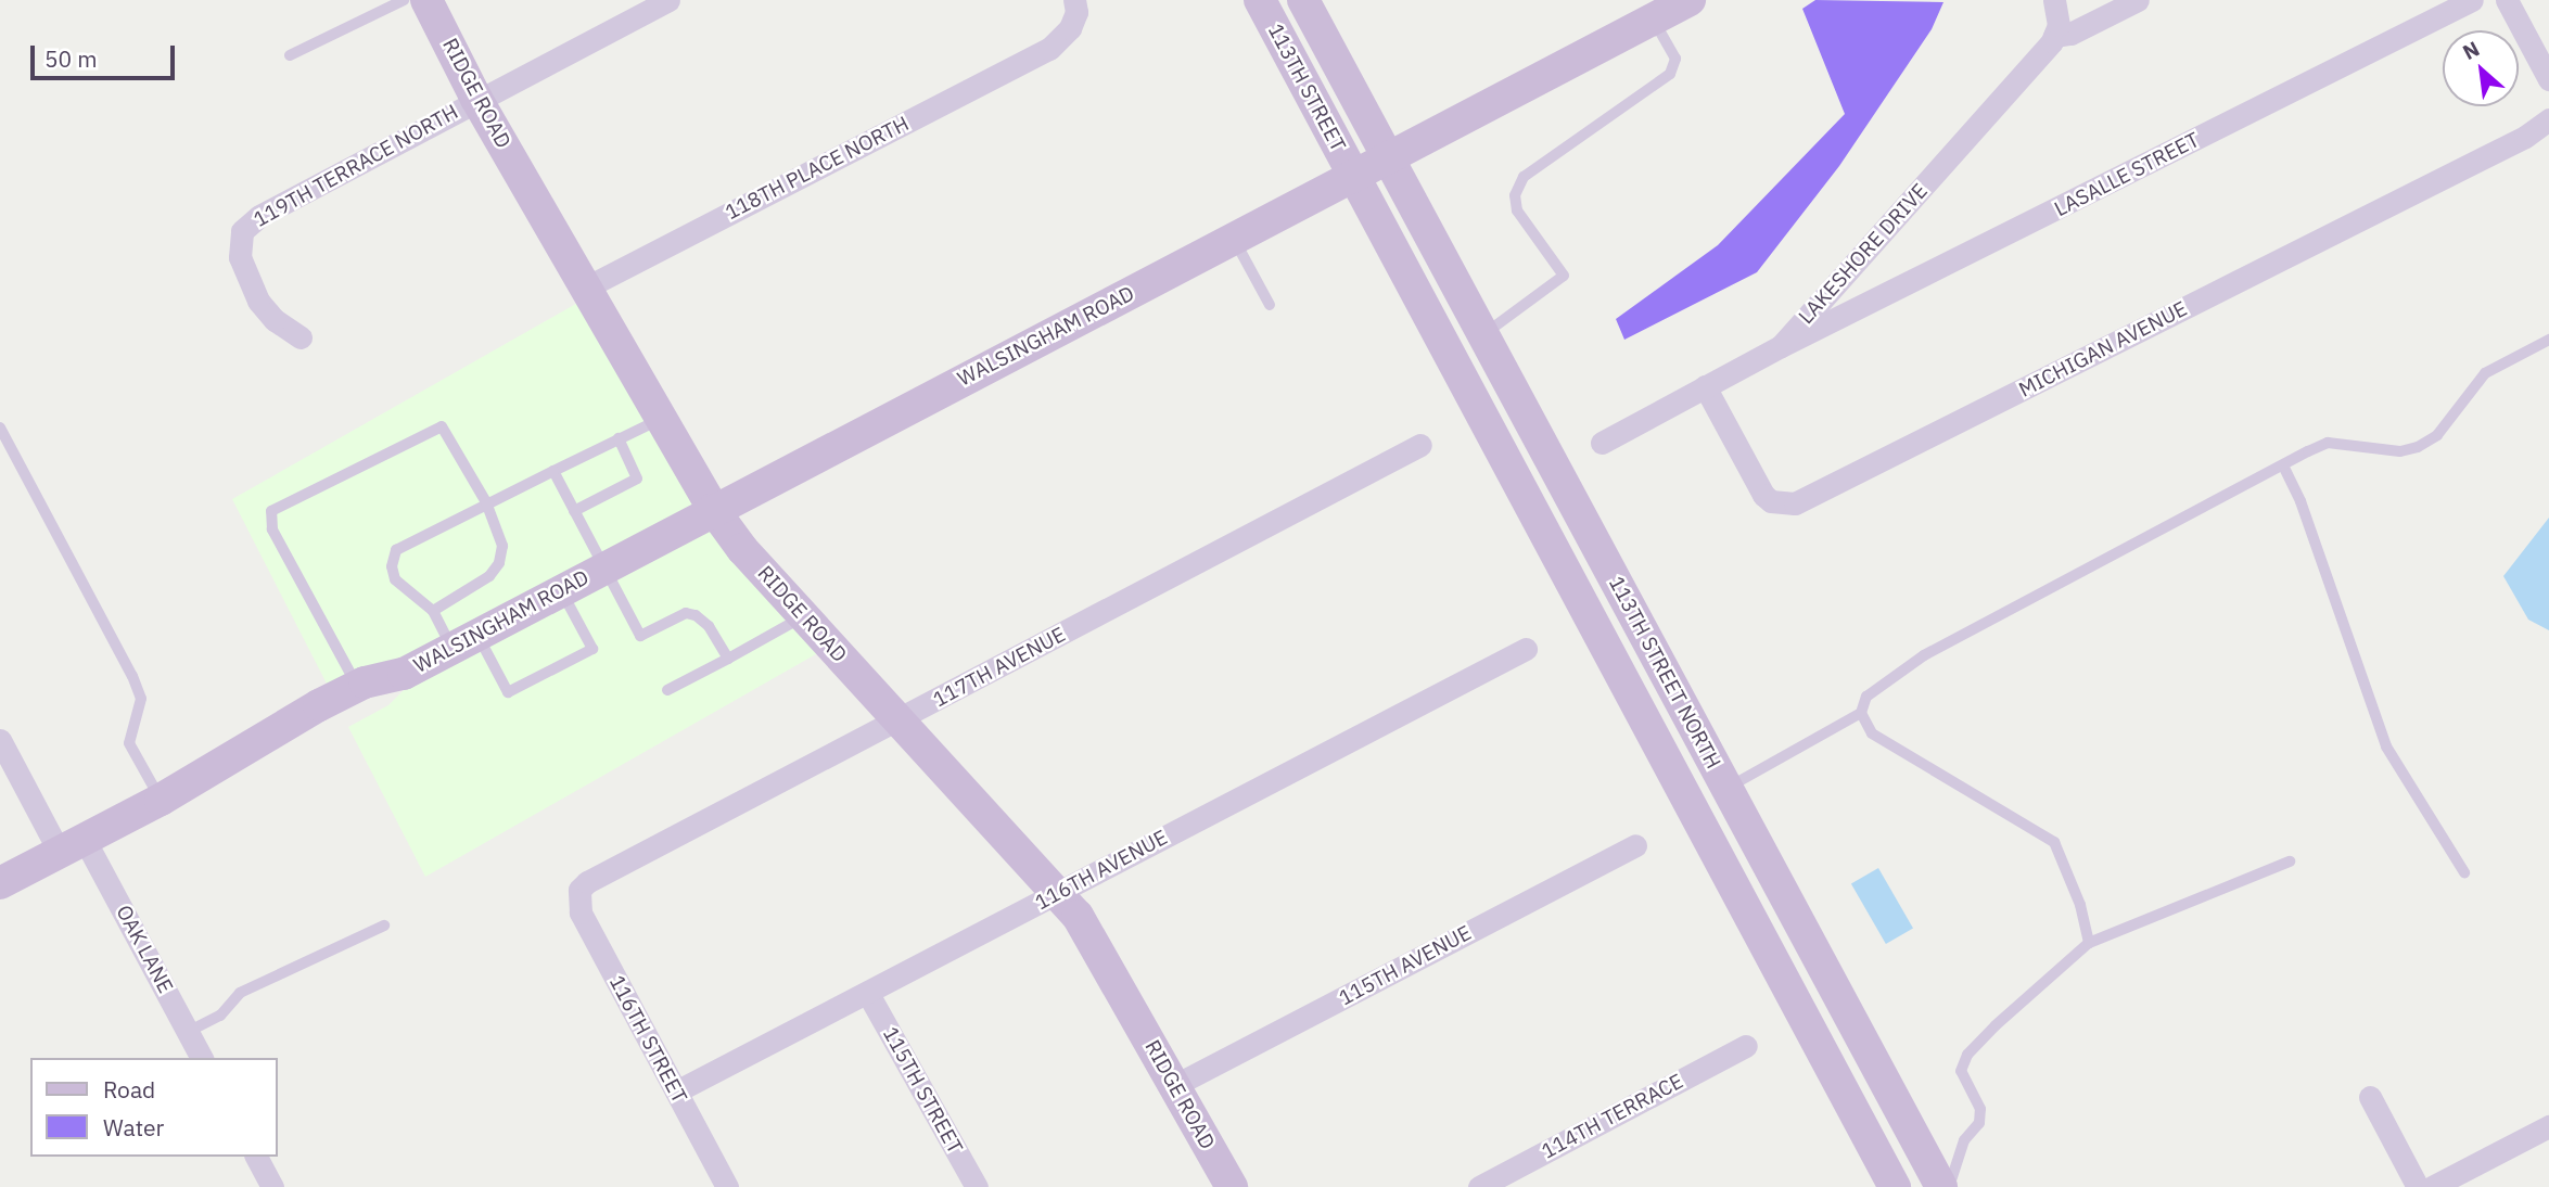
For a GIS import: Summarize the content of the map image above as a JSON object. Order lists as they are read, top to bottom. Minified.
{"streets":{"street":["113TH STREET","RIDGE ROAD","119TH TERRACE NORTH","118TH PLACE NORTH","LASALLE STREET","LAKESHORE DRIVE","WALSINGHAM ROAD","MICHIGAN AVENUE","117TH AVENUE","113TH STREET NORTH","116TH AVENUE","OAK LANE","115TH AVENUE","116TH STREET","115TH STREET","114TH TERRACE"]},"crossings":[["113TH STREET","WALSINGHAM ROAD"],["113TH STREET","113TH STREET NORTH"],["RIDGE ROAD","119TH TERRACE NORTH"],["RIDGE ROAD","118TH PLACE NORTH"],["RIDGE ROAD","WALSINGHAM ROAD"],["RIDGE ROAD","117TH AVENUE"],["RIDGE ROAD","116TH AVENUE"],["RIDGE ROAD","115TH AVENUE"],["LASALLE STREET","LAKESHORE DRIVE"],["LAKESHORE DRIVE","MICHIGAN AVENUE"],["WALSINGHAM ROAD","113TH STREET NORTH"],["WALSINGHAM ROAD","OAK LANE"],["117TH AVENUE","116TH STREET"],["116TH AVENUE","116TH STREET"],["116TH AVENUE","115TH STREET"]],"legend":["Road","Water"],"scale_bar":"50 m","north":"top left"}
